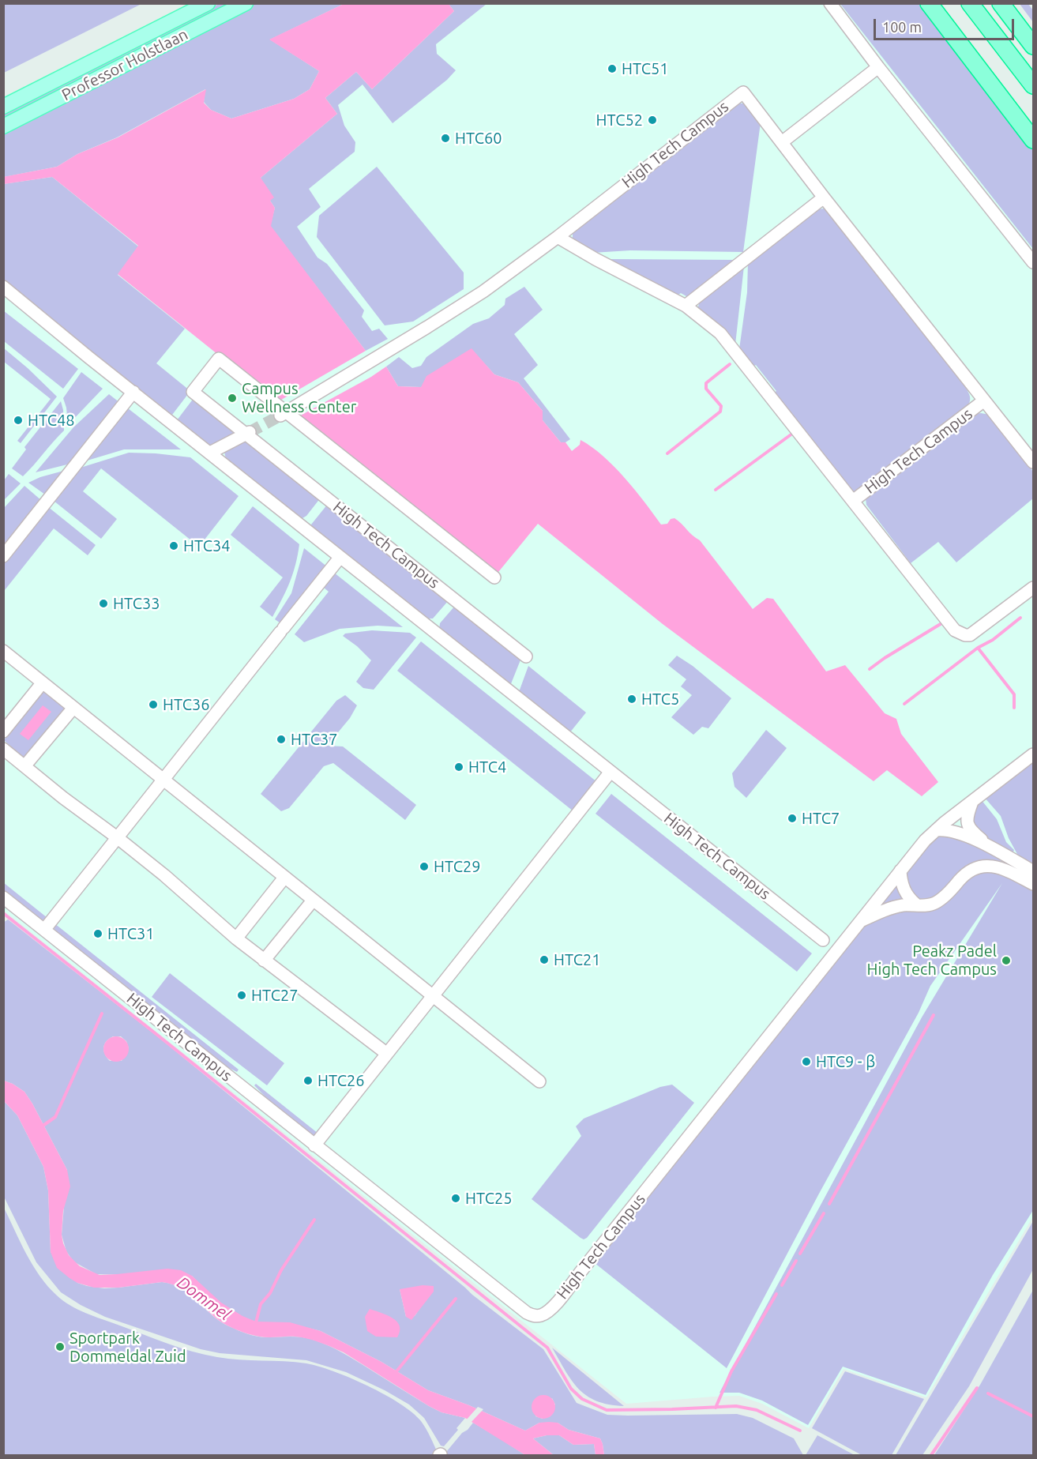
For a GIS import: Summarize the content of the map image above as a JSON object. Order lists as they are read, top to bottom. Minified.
{"streets":{"main road":["Professor Holstlaan"],"street":["High Tech Campus"]},"water":["Dommel"],"places":["HTC51","HTC52","HTC60","Campus Wellness Center","HTC48","HTC34","HTC33","HTC5","HTC36","HTC37","HTC4","HTC7","HTC29","HTC31","HTC21","Peakz Padel High Tech Campus","HTC27","HTC9 - β","HTC26","HTC25","Sportpark Dommeldal Zuid"],"scale_bar":"100 m"}
